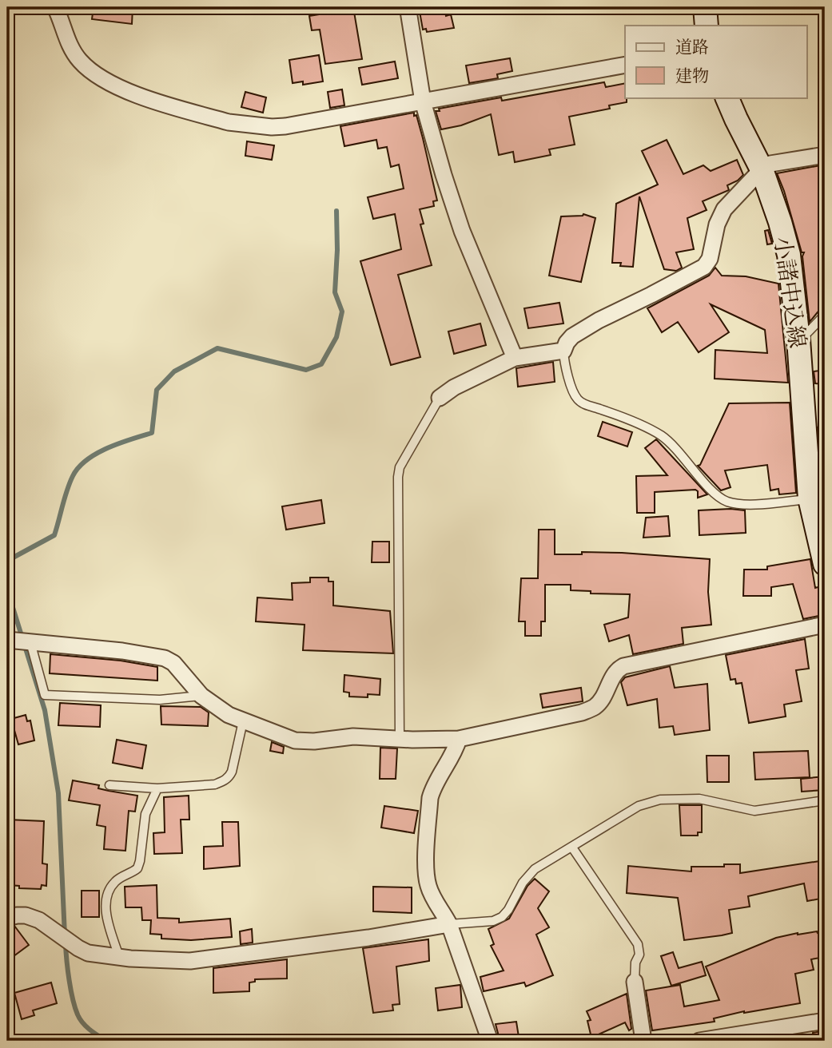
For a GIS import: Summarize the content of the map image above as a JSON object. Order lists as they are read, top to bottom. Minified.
{"streets":{"main road":["小諸中込線"]},"legend":["道路","建物"]}
